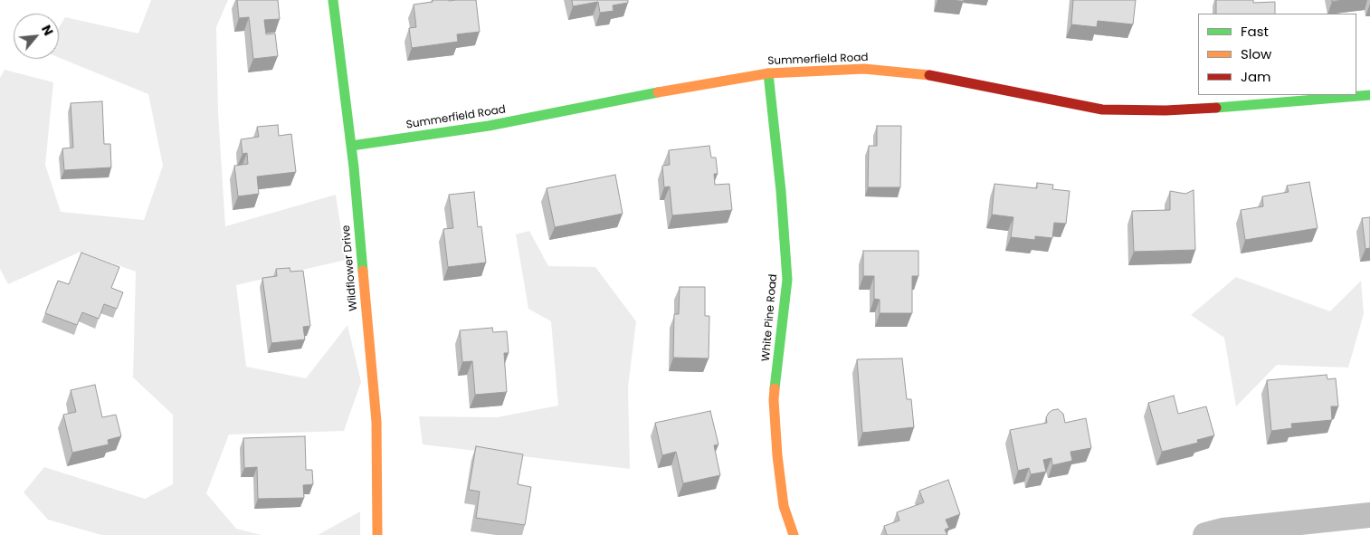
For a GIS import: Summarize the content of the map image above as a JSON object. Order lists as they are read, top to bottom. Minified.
{"streets":{"street":["Summerfield Road","Wildflower Drive","White Pine Road"]},"crossings":[["Summerfield Road","Wildflower Drive"],["Summerfield Road","White Pine Road"]],"legend":["Fast","Slow","Jam"],"north":"top right"}
